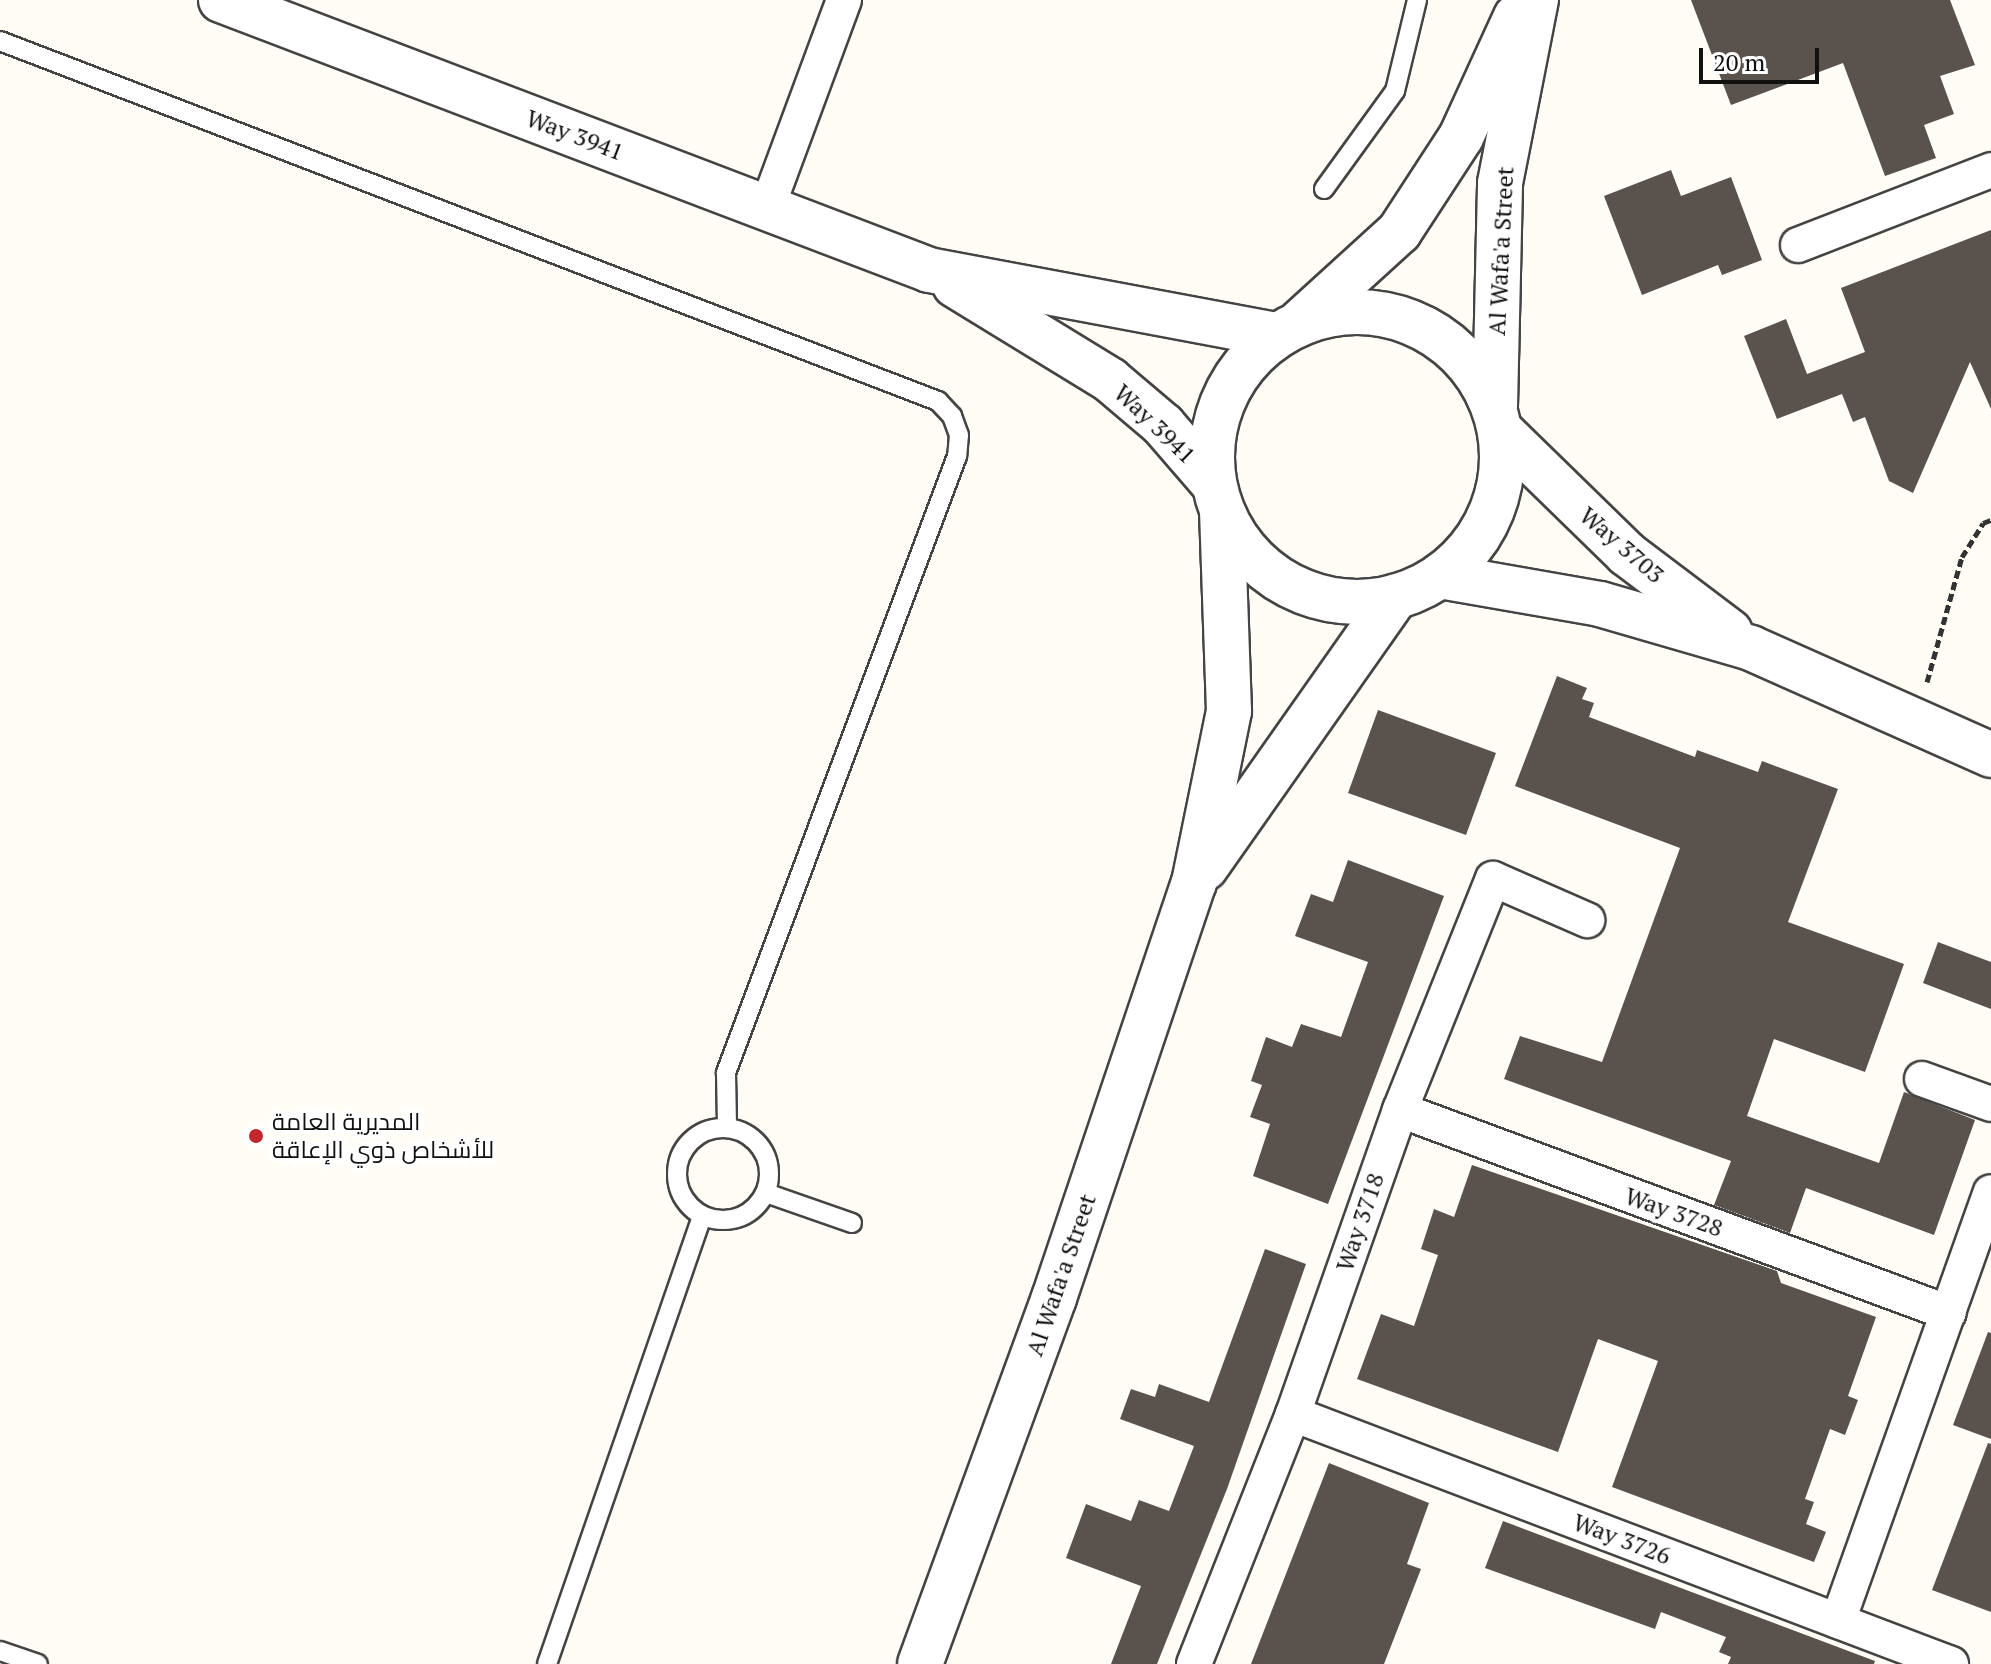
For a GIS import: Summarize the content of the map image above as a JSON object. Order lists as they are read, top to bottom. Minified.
{"streets":{"street":["Way 3941","Al Wafa'a Street","Way 3703","Way 3728","Way 3718","Way 3726"]},"crossings":[["Way 3941","Al Wafa'a Street"],["Al Wafa'a Street","Way 3703"],["Way 3728","Way 3718"],["Way 3718","Way 3726"]],"places":["المديرية العامة للأشخاص ذوي الإعاقة"],"scale_bar":"20 m"}
